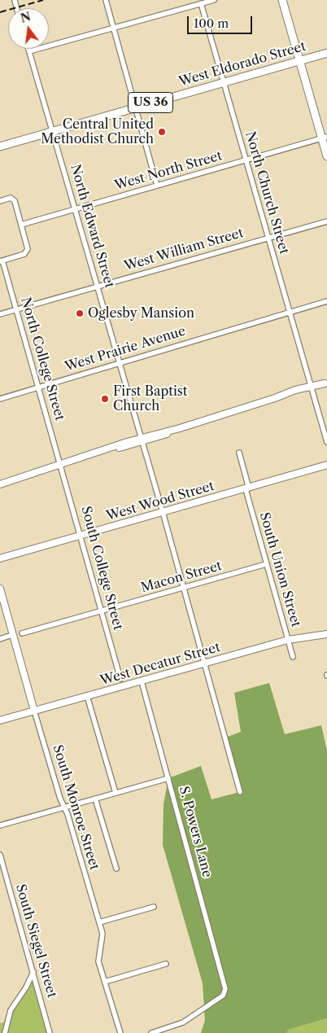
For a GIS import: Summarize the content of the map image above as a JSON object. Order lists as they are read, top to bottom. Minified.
{"streets":{"main road":["West Eldorado Street","US 36"],"street":["West North Street","North Church Street","North Edward Street","West William Street","West Prairie Avenue","North College Street","West Wood Street","South College Street","South Union Street","Macon Street","West Decatur Street","South Monroe Street","S. Powers Lane","South Siegel Street"]},"crossings":[["West Eldorado Street","North Church Street"],["West Eldorado Street","North Edward Street"],["West North Street","North Church Street"],["West North Street","North Edward Street"],["North Church Street","West William Street"],["North Church Street","West Prairie Avenue"],["North Edward Street","West William Street"],["North Edward Street","West Prairie Avenue"],["North Edward Street","West Wood Street"],["North Edward Street","Macon Street"],["North Edward Street","West Decatur Street"],["West William Street","North College Street"],["West Prairie Avenue","North College Street"],["North College Street","South College Street"],["West Wood Street","South College Street"],["West Wood Street","South Union Street"],["South College Street","Macon Street"],["South Union Street","Macon Street"],["South Union Street","West Decatur Street"],["West Decatur Street","South Monroe Street"],["West Decatur Street","S. Powers Lane"]],"places":["Central United Methodist Church","Oglesby Mansion","First Baptist Church"],"scale_bar":"100 m","north":"top"}
